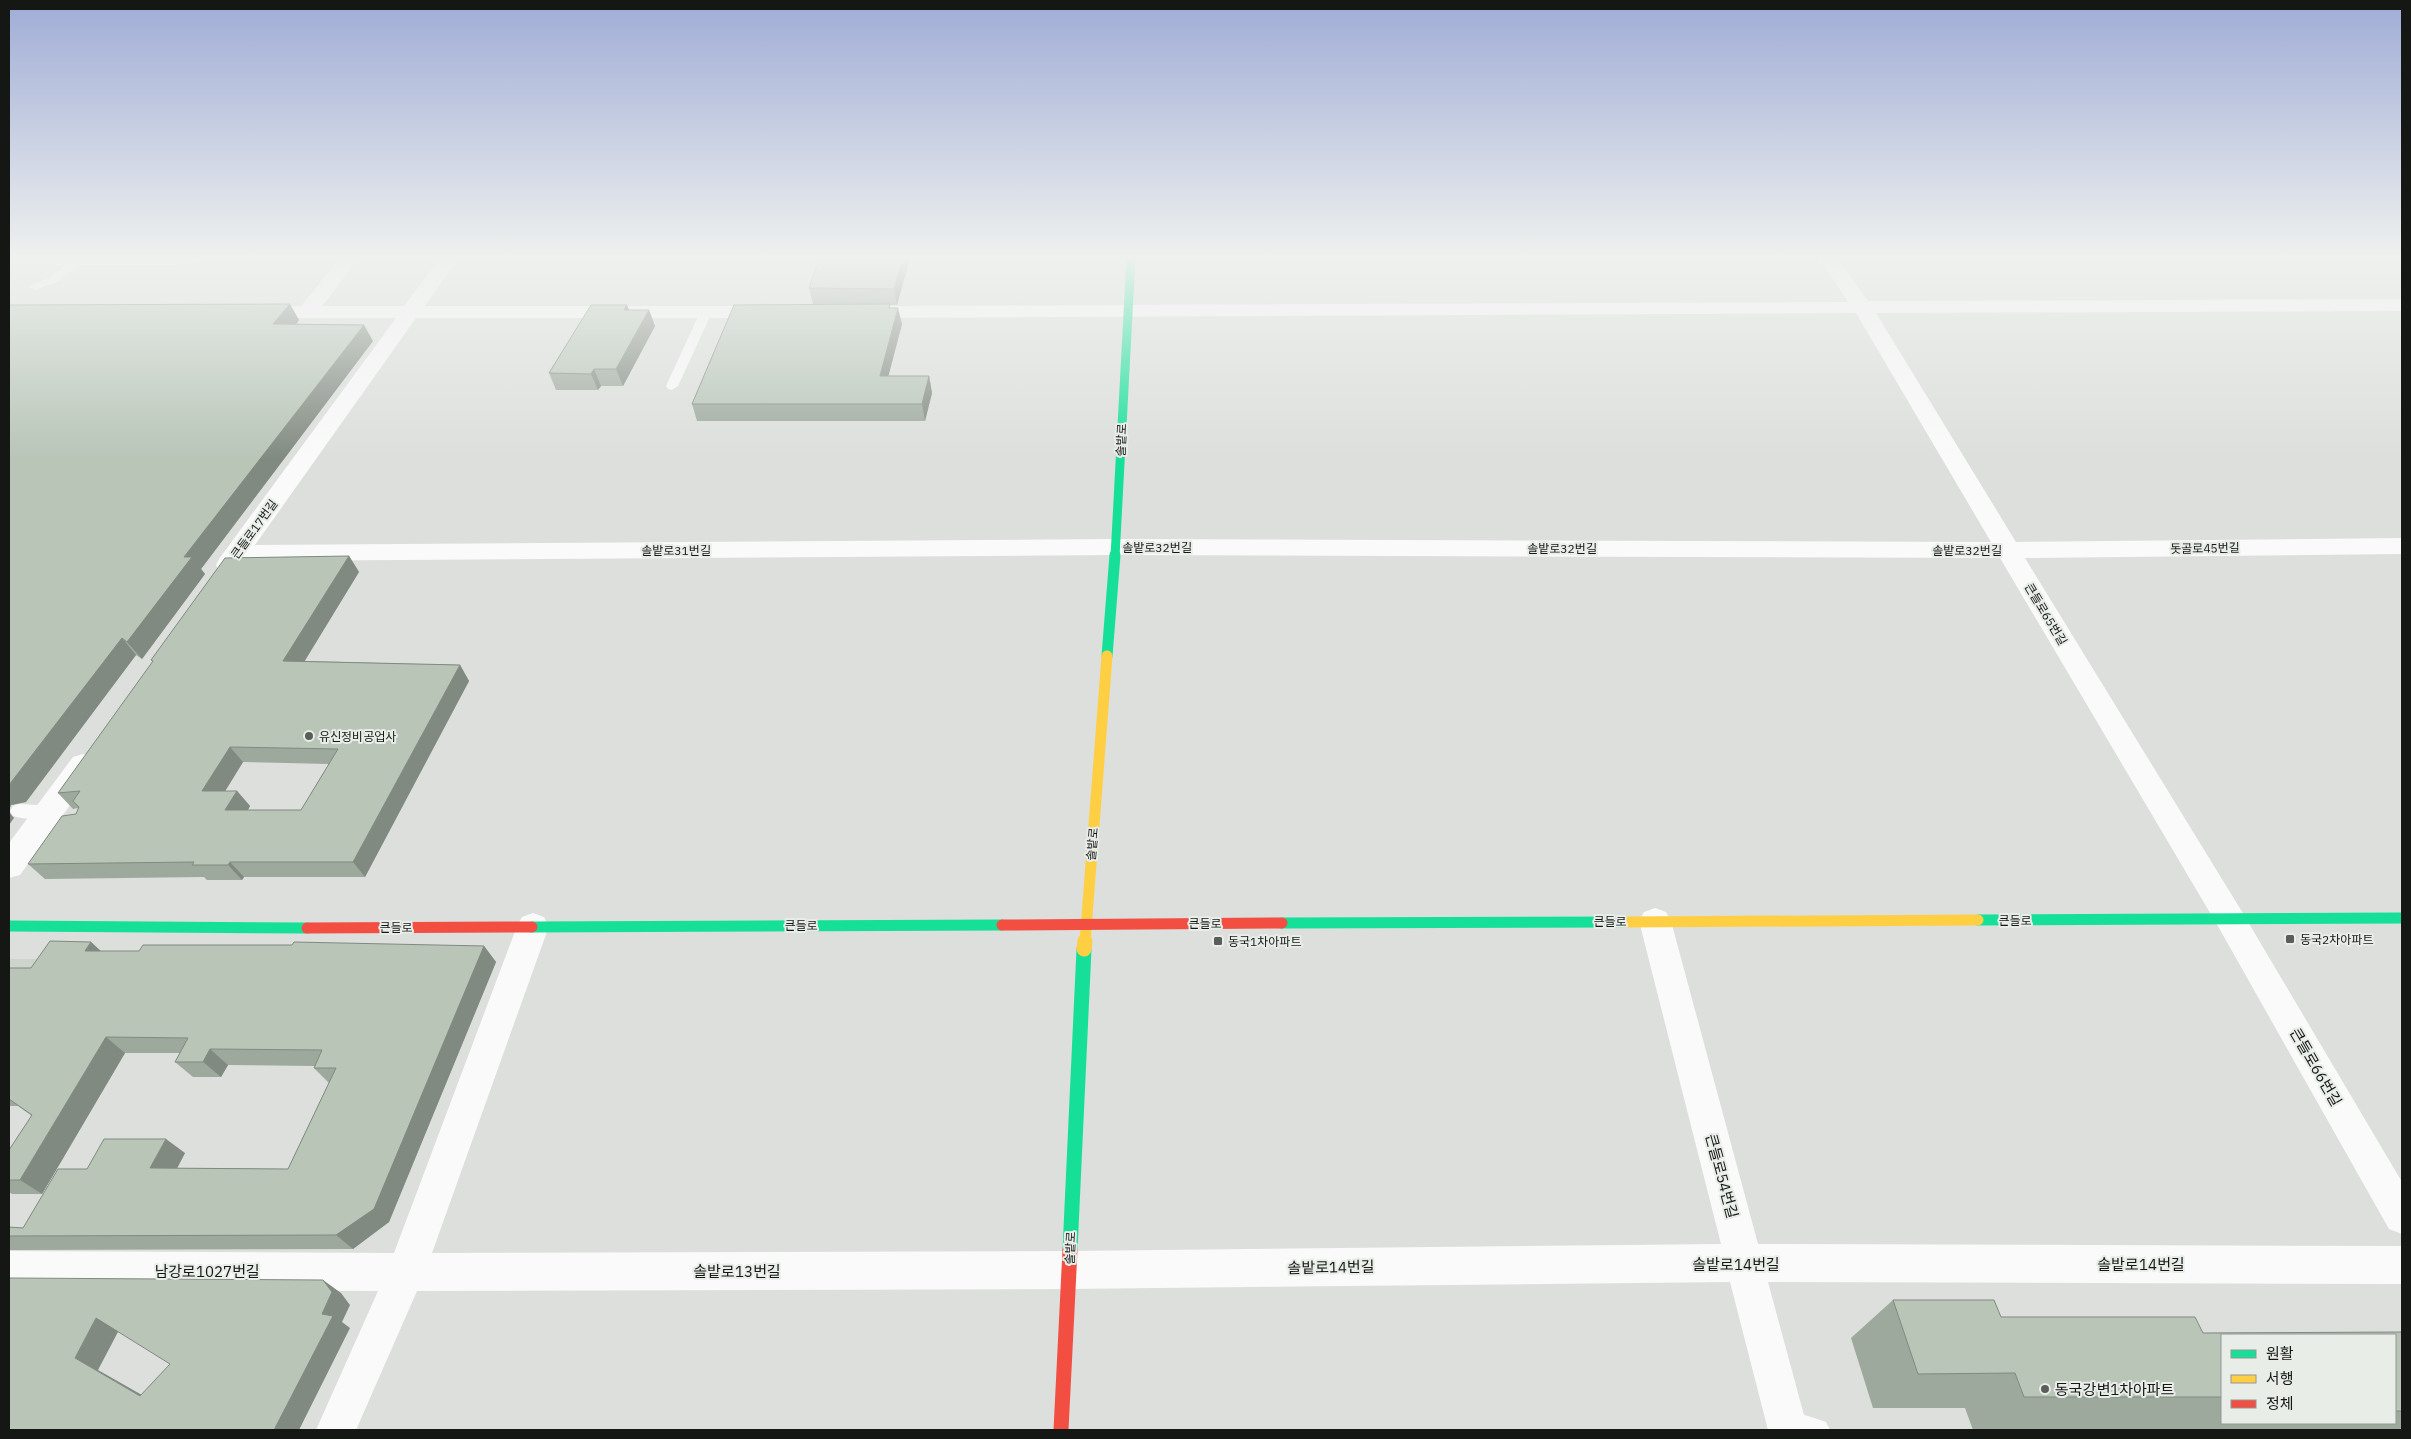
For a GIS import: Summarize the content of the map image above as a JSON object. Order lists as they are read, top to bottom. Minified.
{"streets":{"street":["솔밭로","큰들로17번길","솔밭로32번길","돗골로45번길","솔밭로31번길","큰들로65번길","큰들로","큰들로66번길","큰들로54번길","솔밭로14번길","남강로1027번길","솔밭로13번길"]},"crossings":[["솔밭로","솔밭로32번길"],["솔밭로","솔밭로31번길"],["솔밭로","큰들로"],["솔밭로","솔밭로14번길"],["솔밭로","솔밭로13번길"],["큰들로17번길","솔밭로31번길"],["솔밭로32번길","돗골로45번길"],["솔밭로32번길","솔밭로31번길"],["솔밭로32번길","큰들로65번길"],["돗골로45번길","큰들로65번길"],["큰들로65번길","큰들로"],["큰들로65번길","큰들로66번길"],["큰들로","큰들로66번길"],["큰들로","큰들로54번길"],["큰들로54번길","솔밭로14번길"],["솔밭로14번길","솔밭로13번길"],["남강로1027번길","솔밭로13번길"]],"places":{"other":["유신정비공업사","동국강변1차아파트"],"transit":["동국2차아파트","동국1차아파트"]},"legend":["원활","서행","정체"]}
